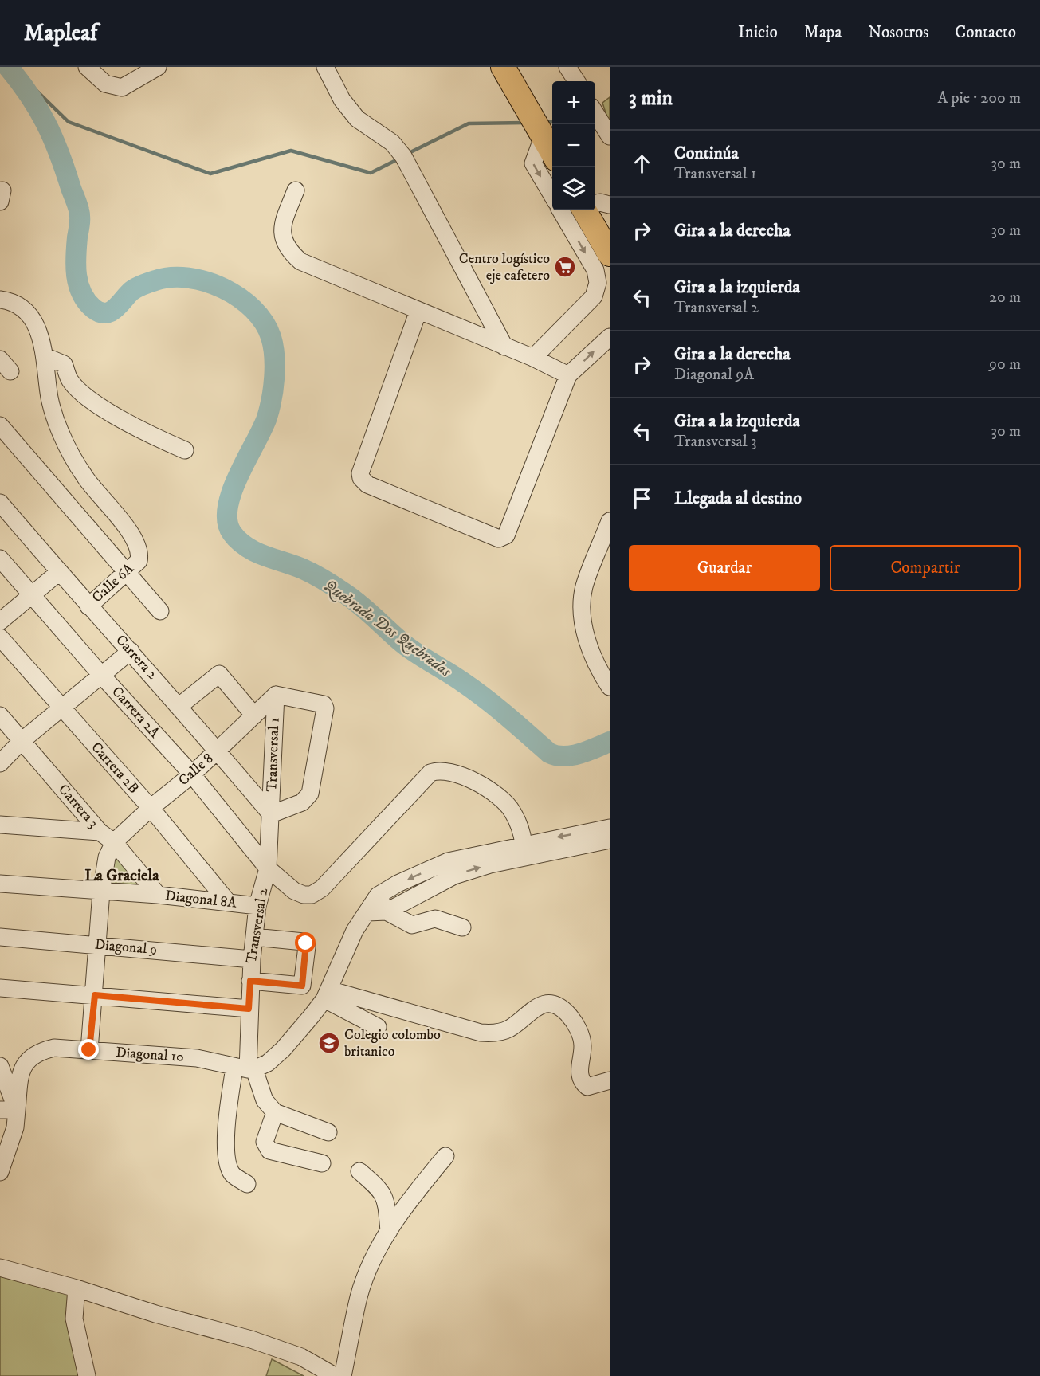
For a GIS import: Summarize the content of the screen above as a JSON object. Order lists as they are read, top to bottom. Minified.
{"streets":{"street":["Calle 6A","Carrera 2","Carrera 2A","Transversal 1","Carrera 2B","Calle 8","Carrera 3","Diagonal 8A","Transversal 2","Diagonal 9","Diagonal 10"]},"crossings":[["Calle 6A","Carrera 2"],["Carrera 2","Transversal 1"],["Carrera 2","Calle 8"],["Carrera 2A","Transversal 1"],["Carrera 2A","Calle 8"],["Carrera 2A","Transversal 2"],["Transversal 1","Calle 8"],["Transversal 1","Transversal 2"],["Carrera 2B","Calle 8"],["Carrera 2B","Diagonal 8A"],["Calle 8","Carrera 3"],["Carrera 3","Diagonal 8A"],["Diagonal 8A","Transversal 2"],["Transversal 2","Diagonal 9"],["Transversal 2","Diagonal 10"]],"districts":["La Graciela"],"water":["Quebrada Dos Quebradas"],"places":{"supermarket":["Centro logístico eje cafetero"],"school or university":["Colegio colombo britanico"]},"page":{"header":"Mapleaf","nav":["Inicio","Mapa","Nosotros","Contacto"],"heading":["3 min","A pie · 200 m"],"map_buttons":["+","−"],"list":[["Continúa","Transversal 1","30 m"],["Gira a la derecha","30 m"],["Gira a la izquierda","Transversal 2","20 m"],["Gira a la derecha","Diagonal 9A","90 m"],["Gira a la izquierda","Transversal 3","30 m"],"Llegada al destino"],"buttons":["Guardar","Compartir"]}}
